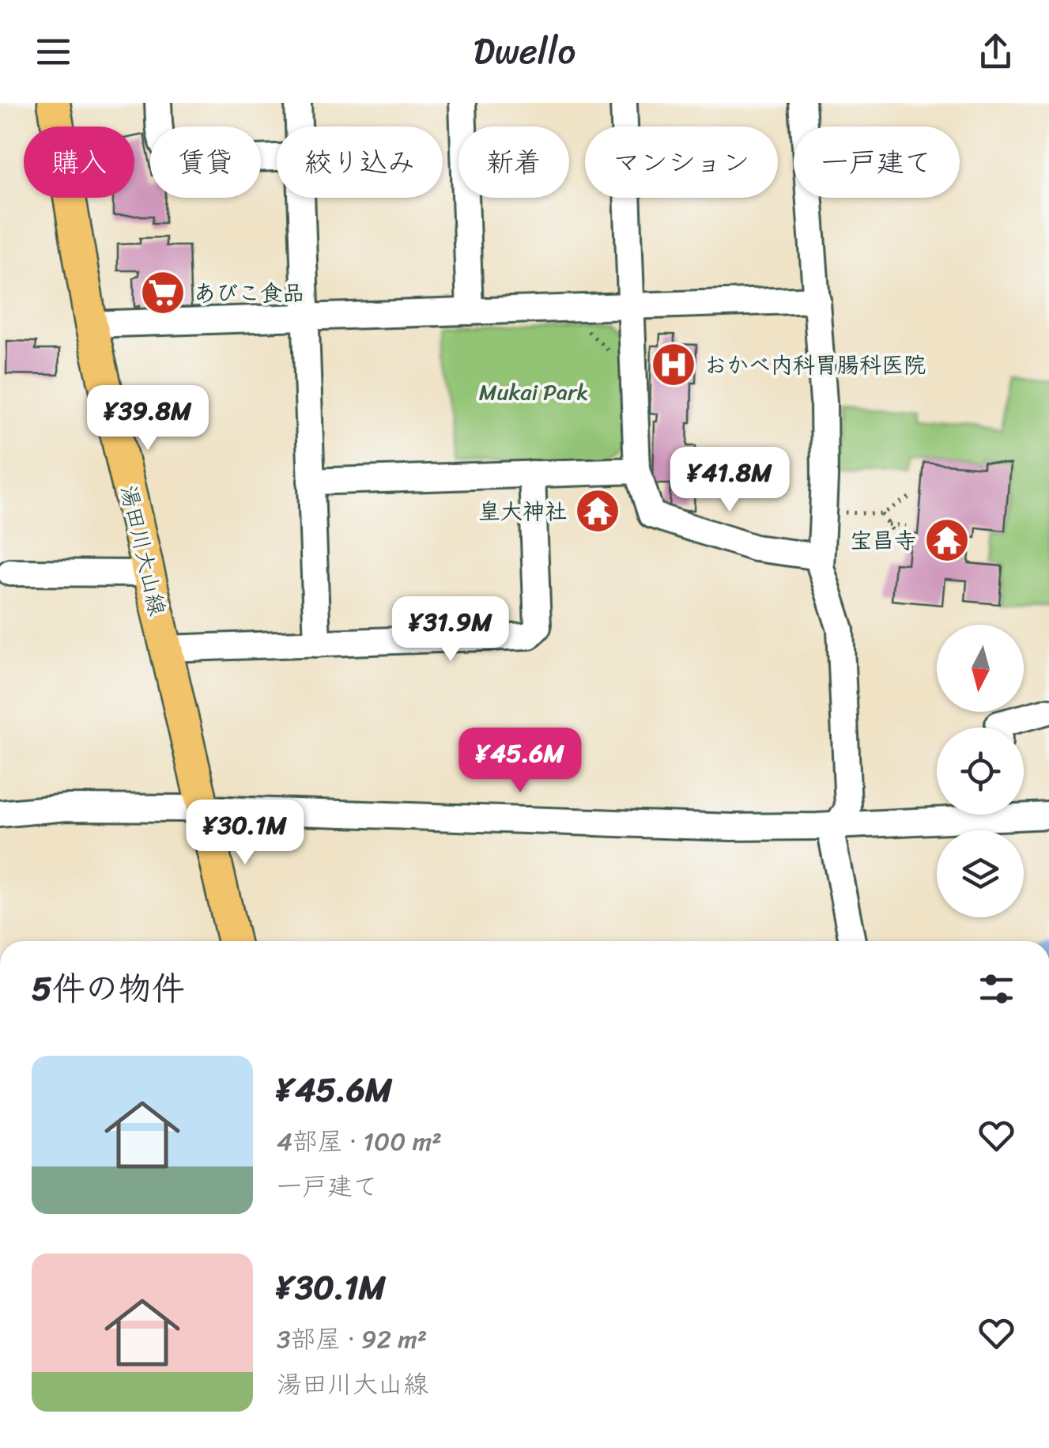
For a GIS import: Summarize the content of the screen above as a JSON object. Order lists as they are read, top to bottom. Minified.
{"streets":{"main road":["湯田川大山線"]},"parks":["Mukai Park"],"places":{"supermarket":["あびこ食品"],"hospital":["おかべ内科胃腸科医院"],"temple":["皇大神社","宝昌寺"]},"north":"bottom","page":{"header":"Dwello","chip":["購入","賃貸","絞り込み","新着","マンション","一戸建て"],"price":["¥39.8M","¥41.8M","¥31.9M","¥45.6M","¥30.1M"],"heading":"5件の物件","list":[{"name":"¥45.6M","note":"4部屋 · 100 m² · 一戸建て"},{"name":"¥30.1M","note":"3部屋 · 92 m² · 湯田川大山線"}]}}
